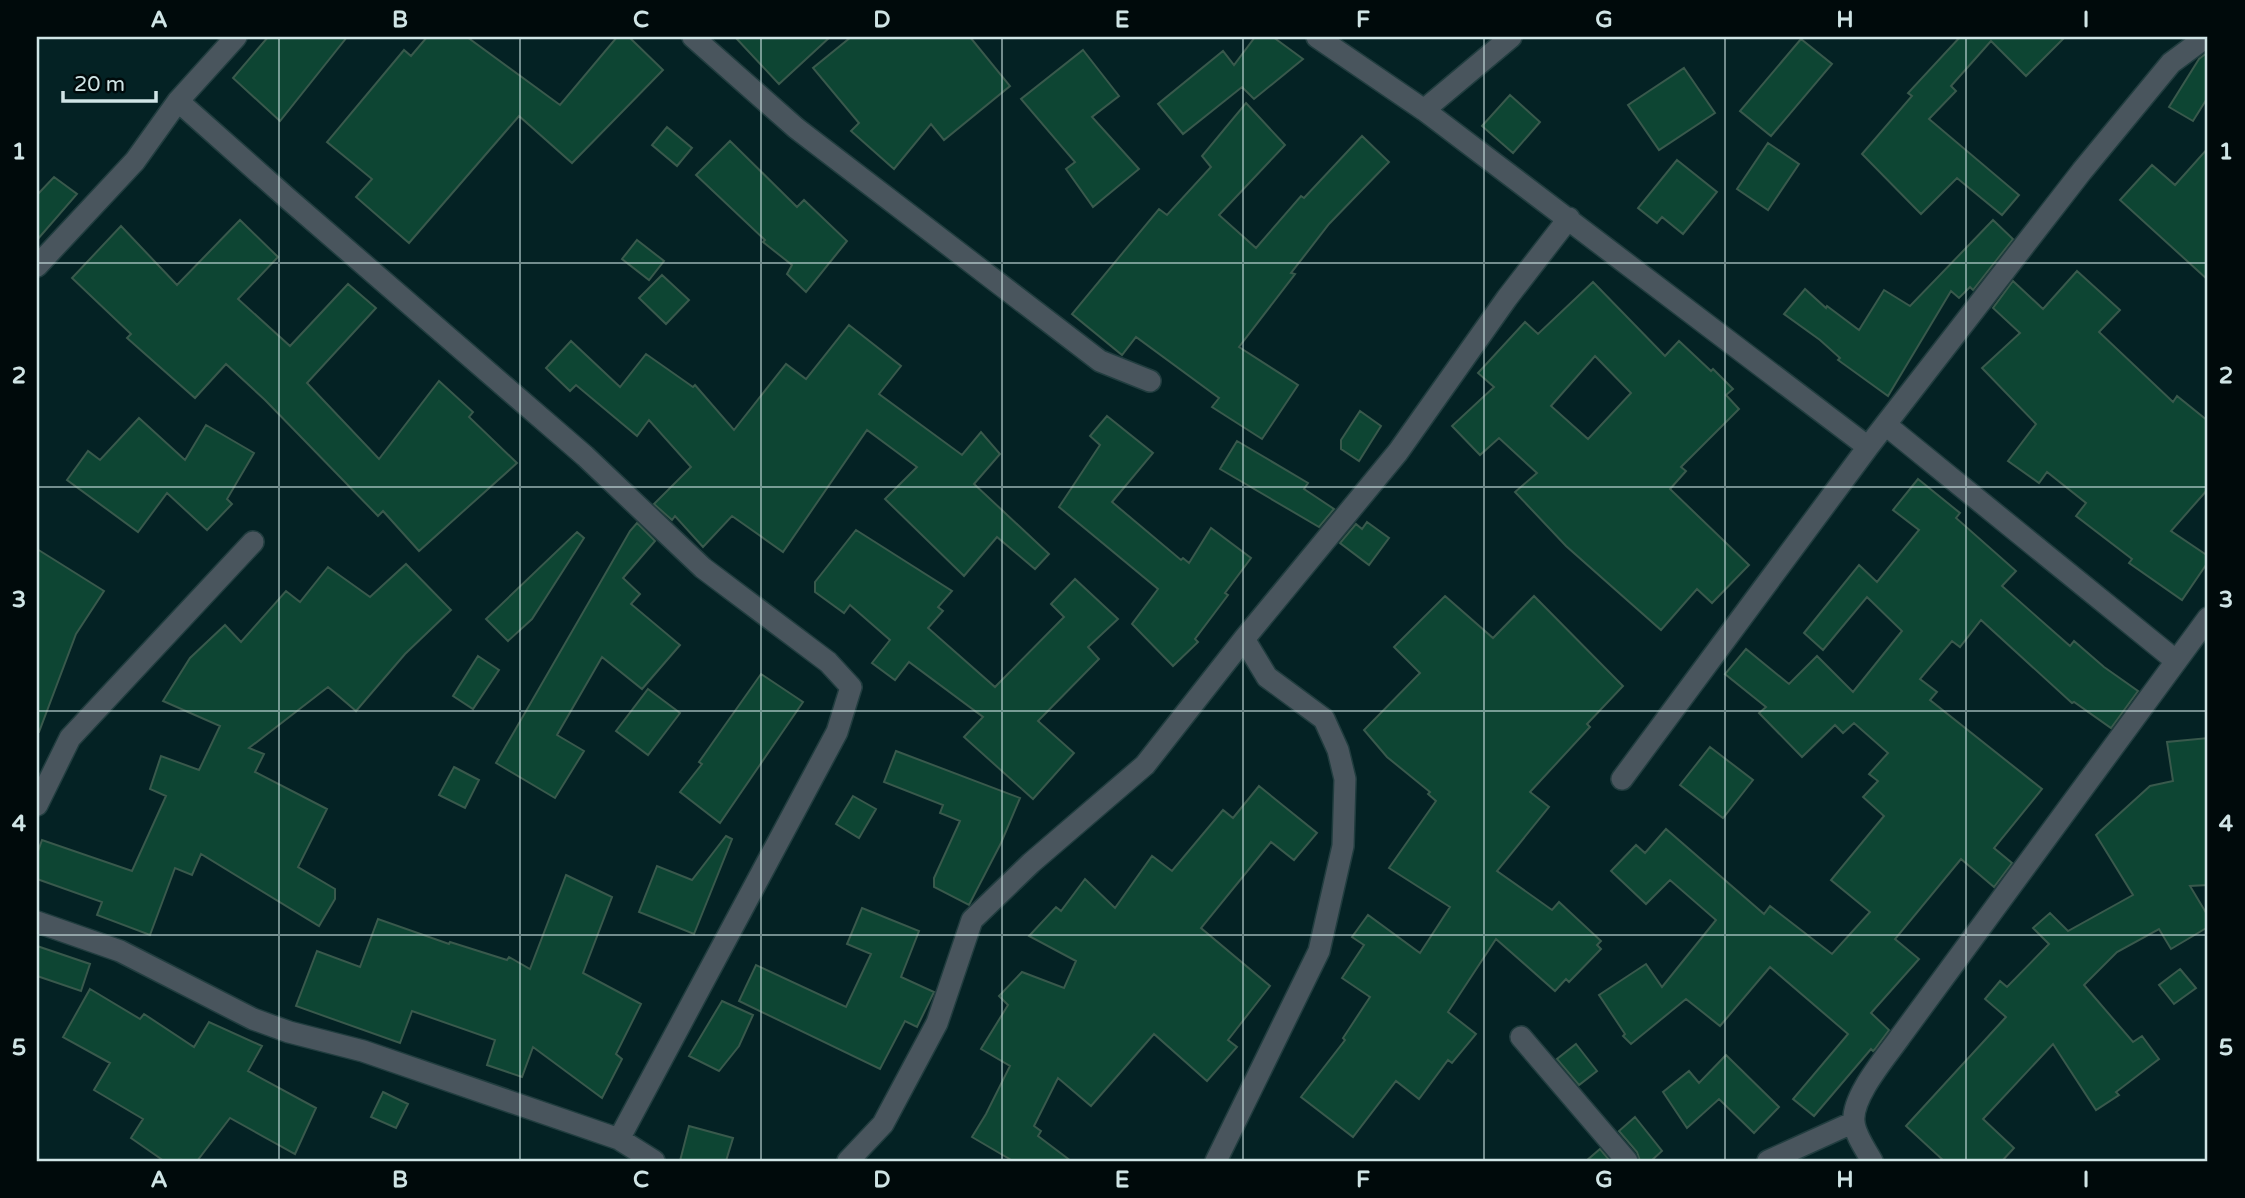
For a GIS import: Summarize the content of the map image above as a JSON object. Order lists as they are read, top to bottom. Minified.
{"scale_bar":"20 m","grid":{"columns":["A","B","C","D","E","F","G","H","I"],"rows":["1","2","3","4","5"]}}
